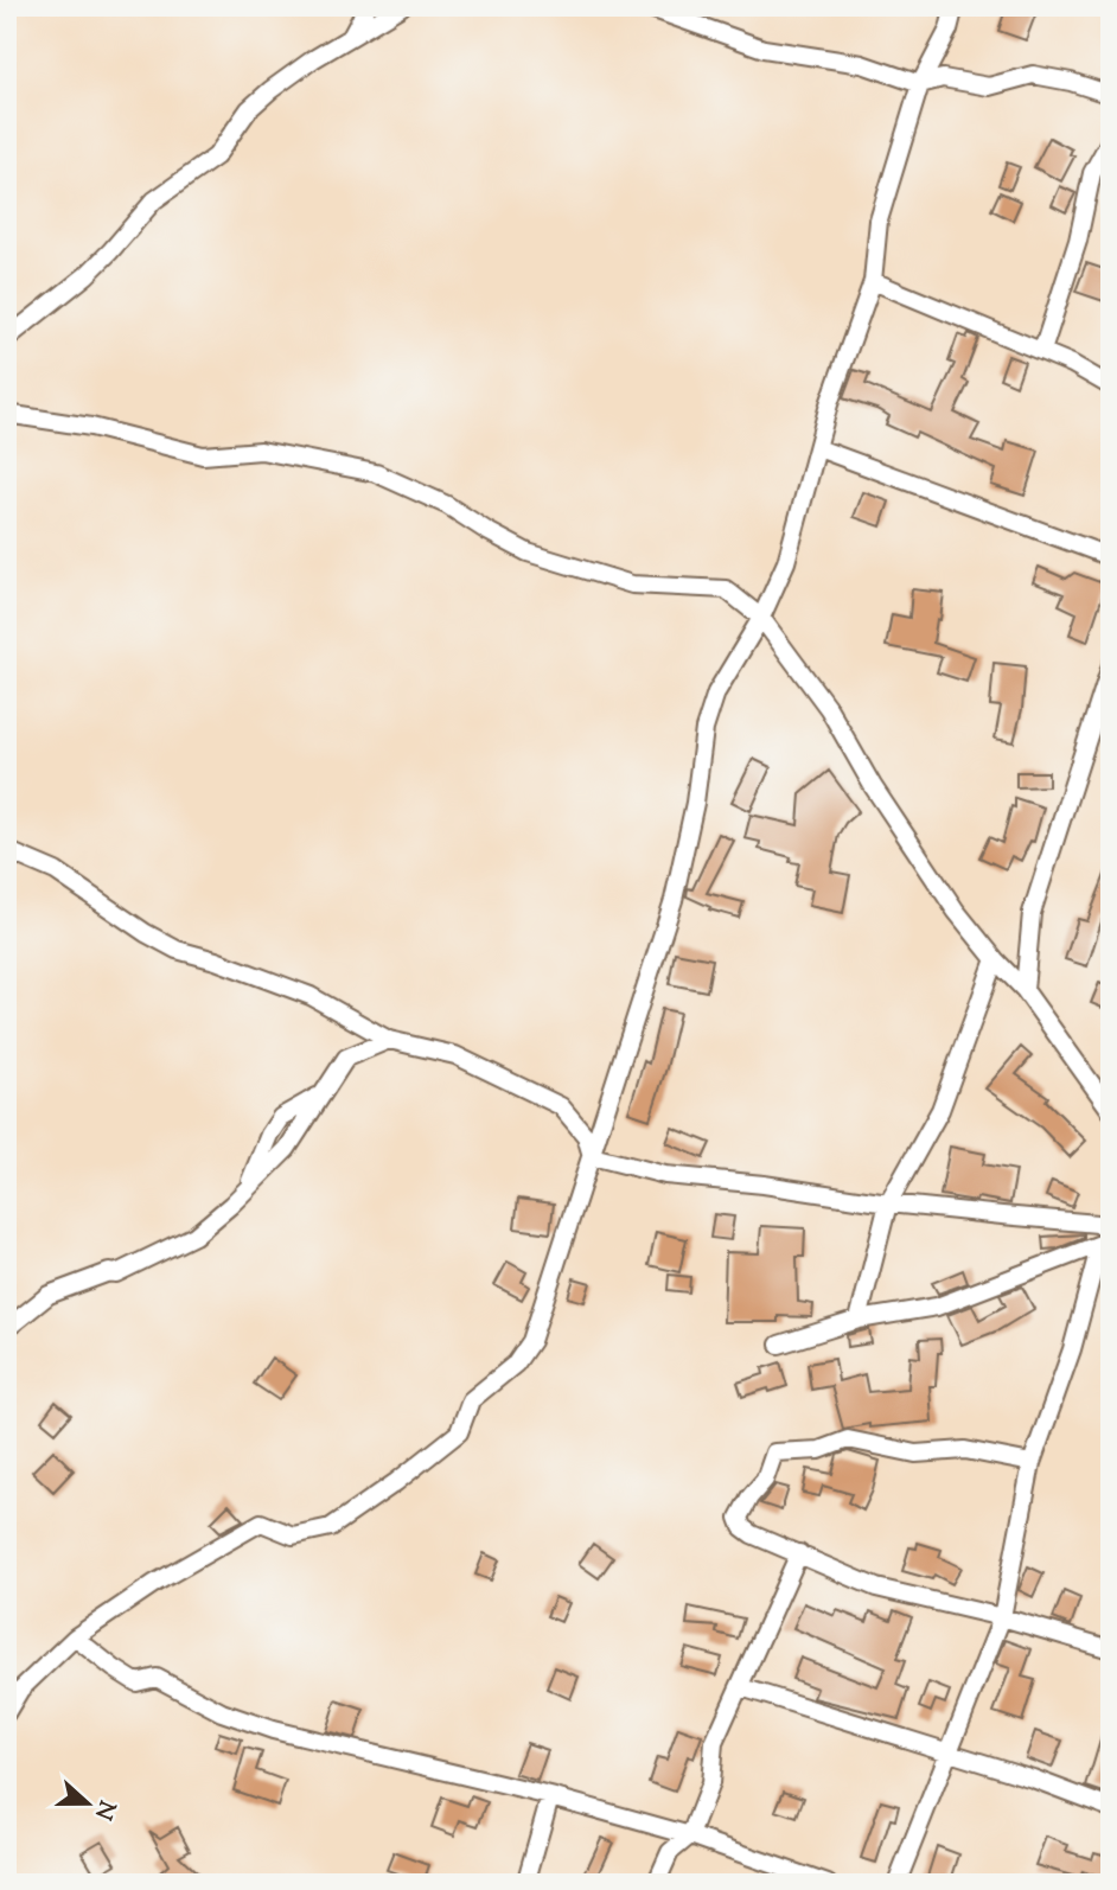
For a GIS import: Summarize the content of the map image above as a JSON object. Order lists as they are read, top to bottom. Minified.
{"north":"right"}
